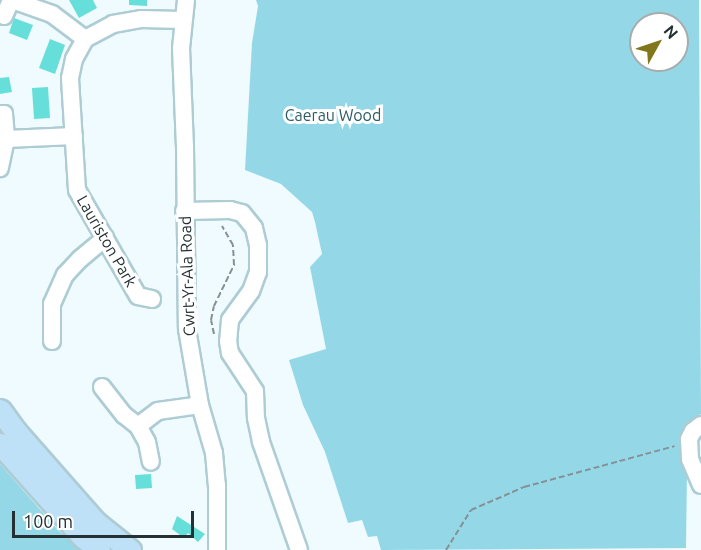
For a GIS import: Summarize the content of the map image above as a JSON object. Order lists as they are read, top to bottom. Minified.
{"streets":{"street":["Lauriston Park","Cwrt-Yr-Ala Road"]},"parks":["Caerau Wood"],"scale_bar":"100 m","north":"top right"}
